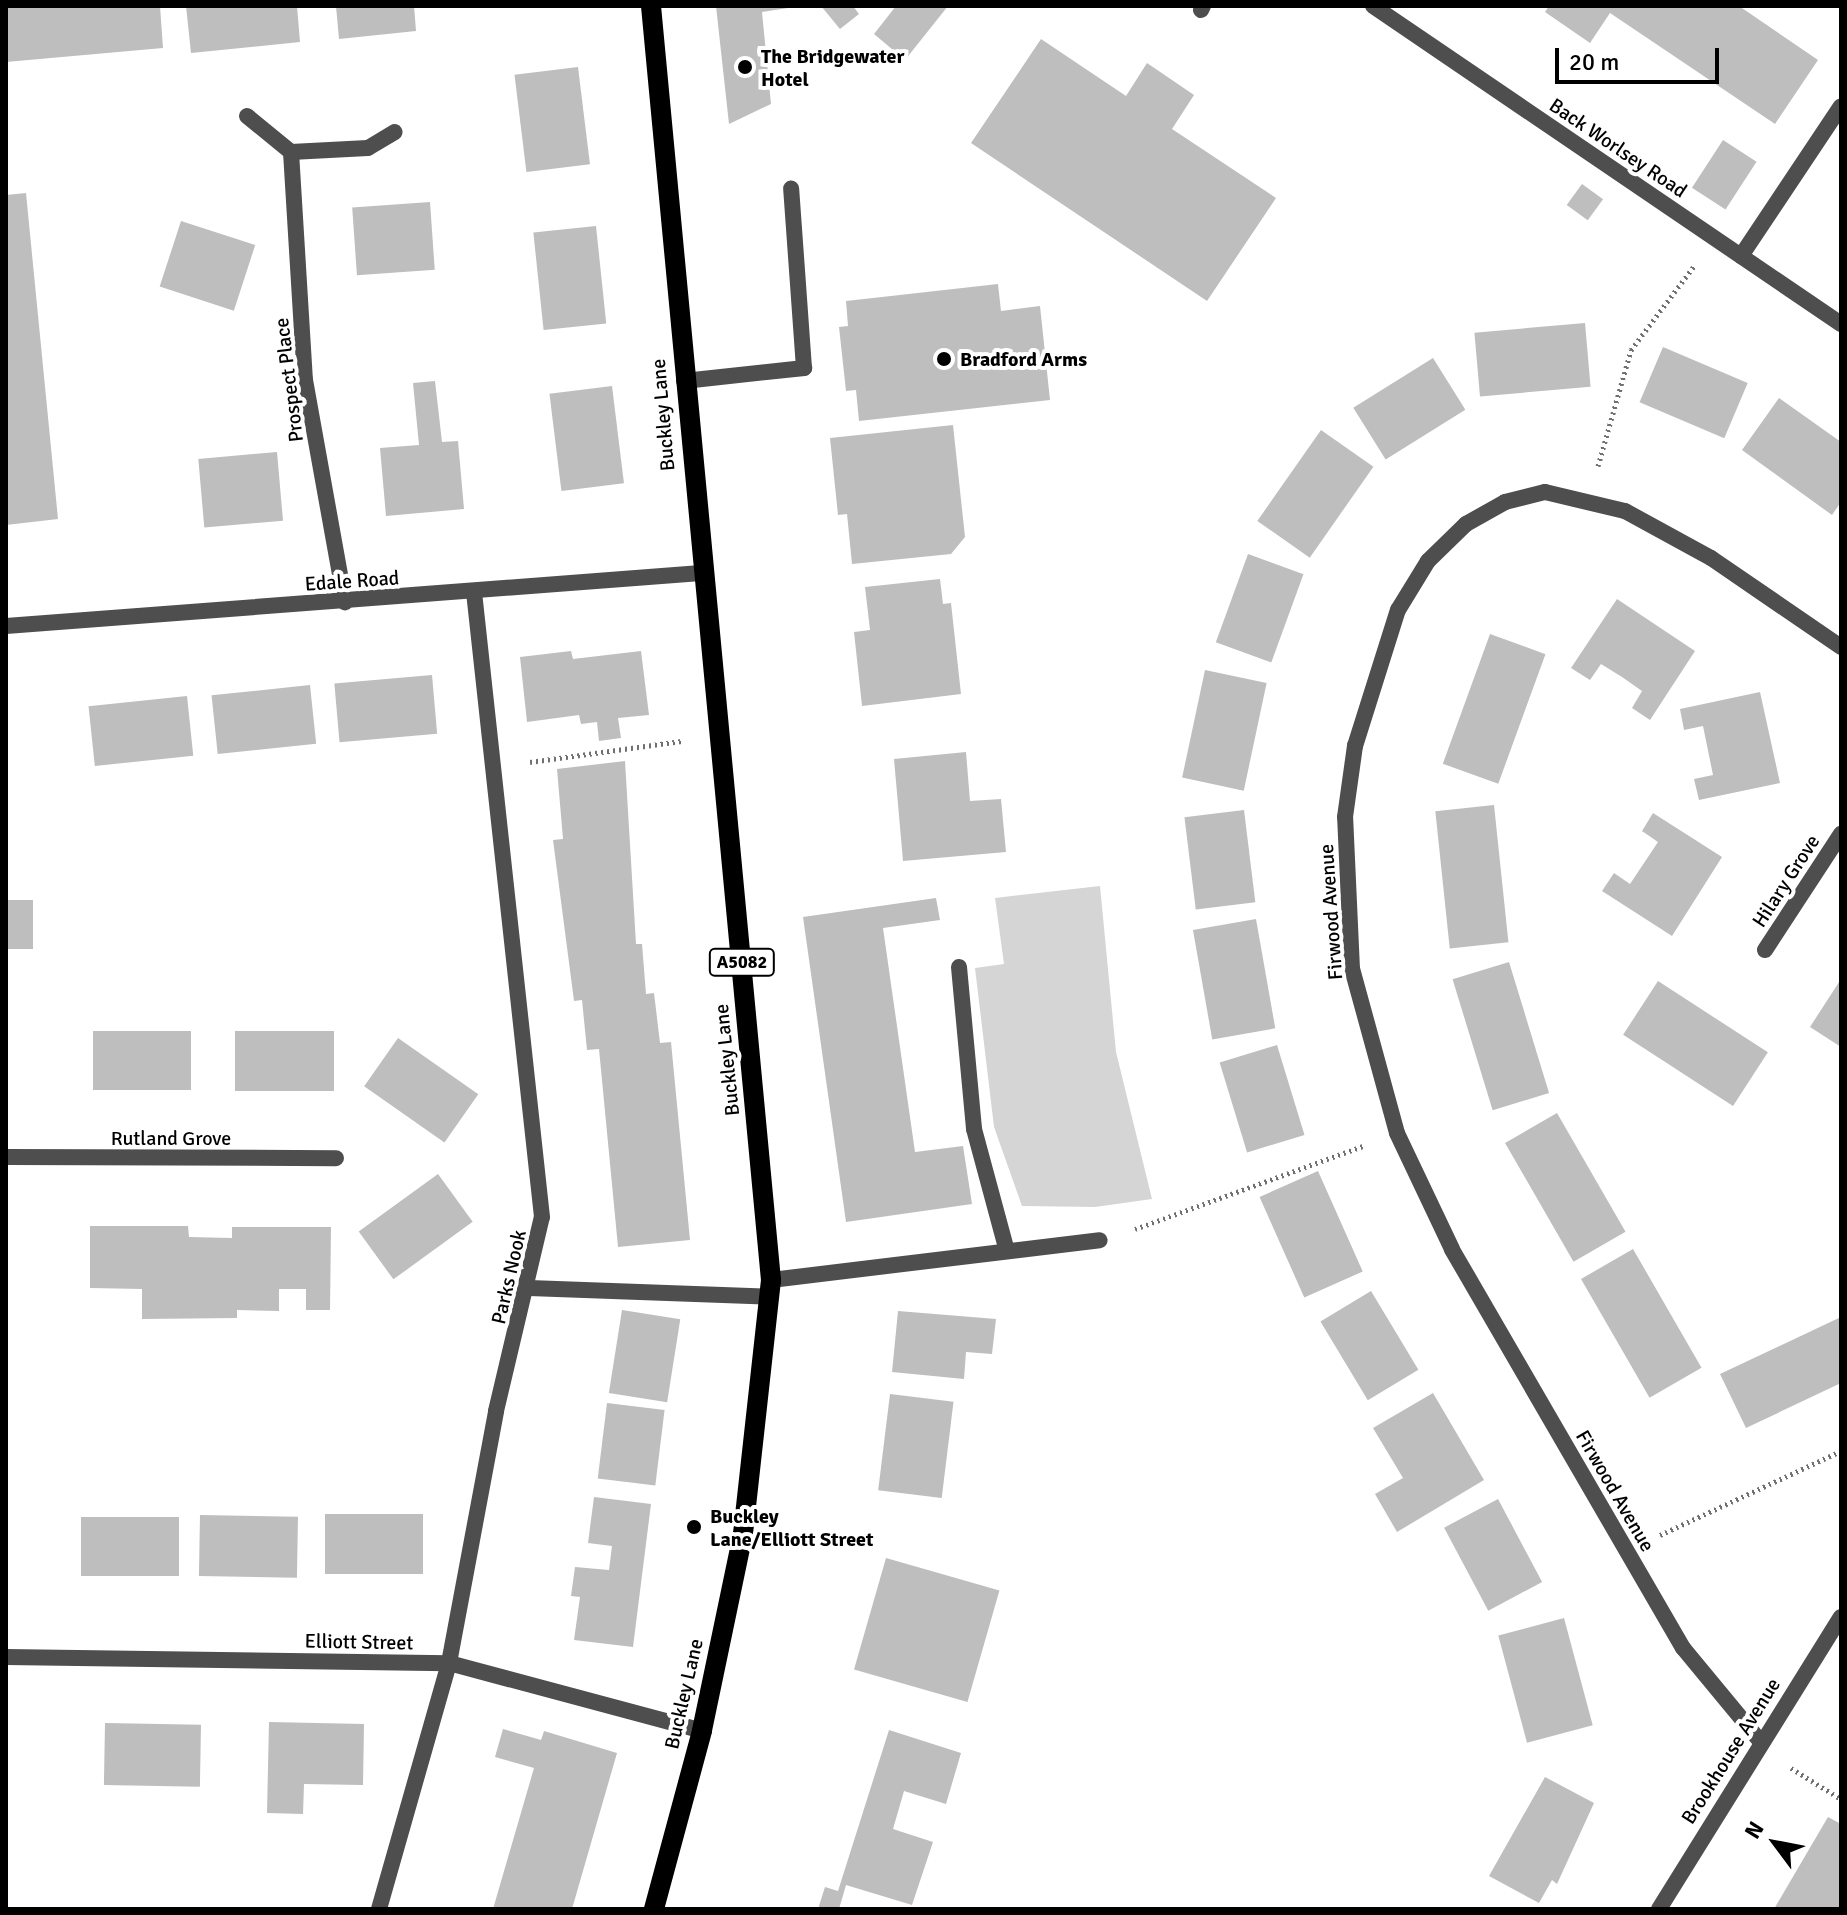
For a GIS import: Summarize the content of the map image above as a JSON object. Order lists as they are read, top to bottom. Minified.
{"streets":{"main road":["Buckley Lane","A5082"],"street":["Back Worlsey Road","Prospect Place","Edale Road","Hilary Grove","Firwood Avenue","Rutland Grove","Parks Nook","Elliott Street","Brookhouse Avenue"]},"crossings":[["Prospect Place","Edale Road"],["Buckley Lane","Edale Road"],["Buckley Lane","Elliott Street"],["Edale Road","Parks Nook"],["Firwood Avenue","Brookhouse Avenue"],["Parks Nook","Elliott Street"]],"places":["The Bridgewater Hotel","Bradford Arms","Buckley Lane/Elliott Street"],"scale_bar":"20 m","north":"top left"}
